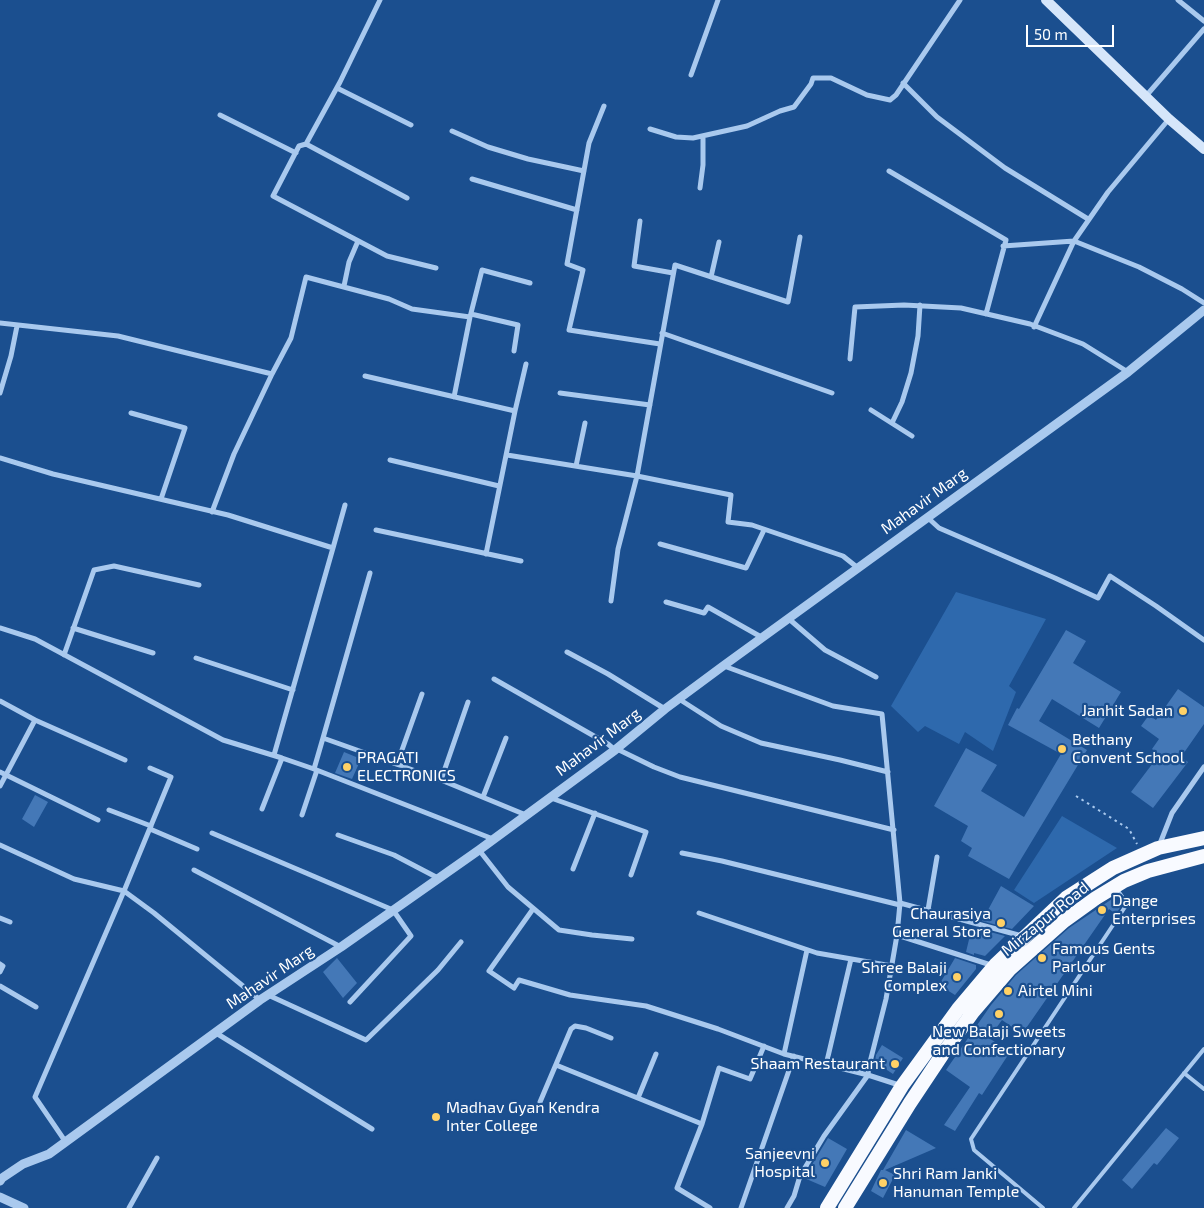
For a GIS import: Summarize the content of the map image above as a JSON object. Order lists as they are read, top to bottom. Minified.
{"streets":{"highway":["Mirzapur Road"],"street":["Mahavir Marg"]},"places":["Janhit Sadan","Bethany Convent School","PRAGATI ELECTRONICS","Dange Enterprises","Chaurasiya General Store","Famous Gents Parlour","Shree Balaji Complex","Airtel Mini","New Balaji Sweets and Confectionary","Shaam Restaurant","Madhav Gyan Kendra Inter College","Sanjeevni Hospital","Shri Ram Janki Hanuman Temple"],"scale_bar":"50 m"}
